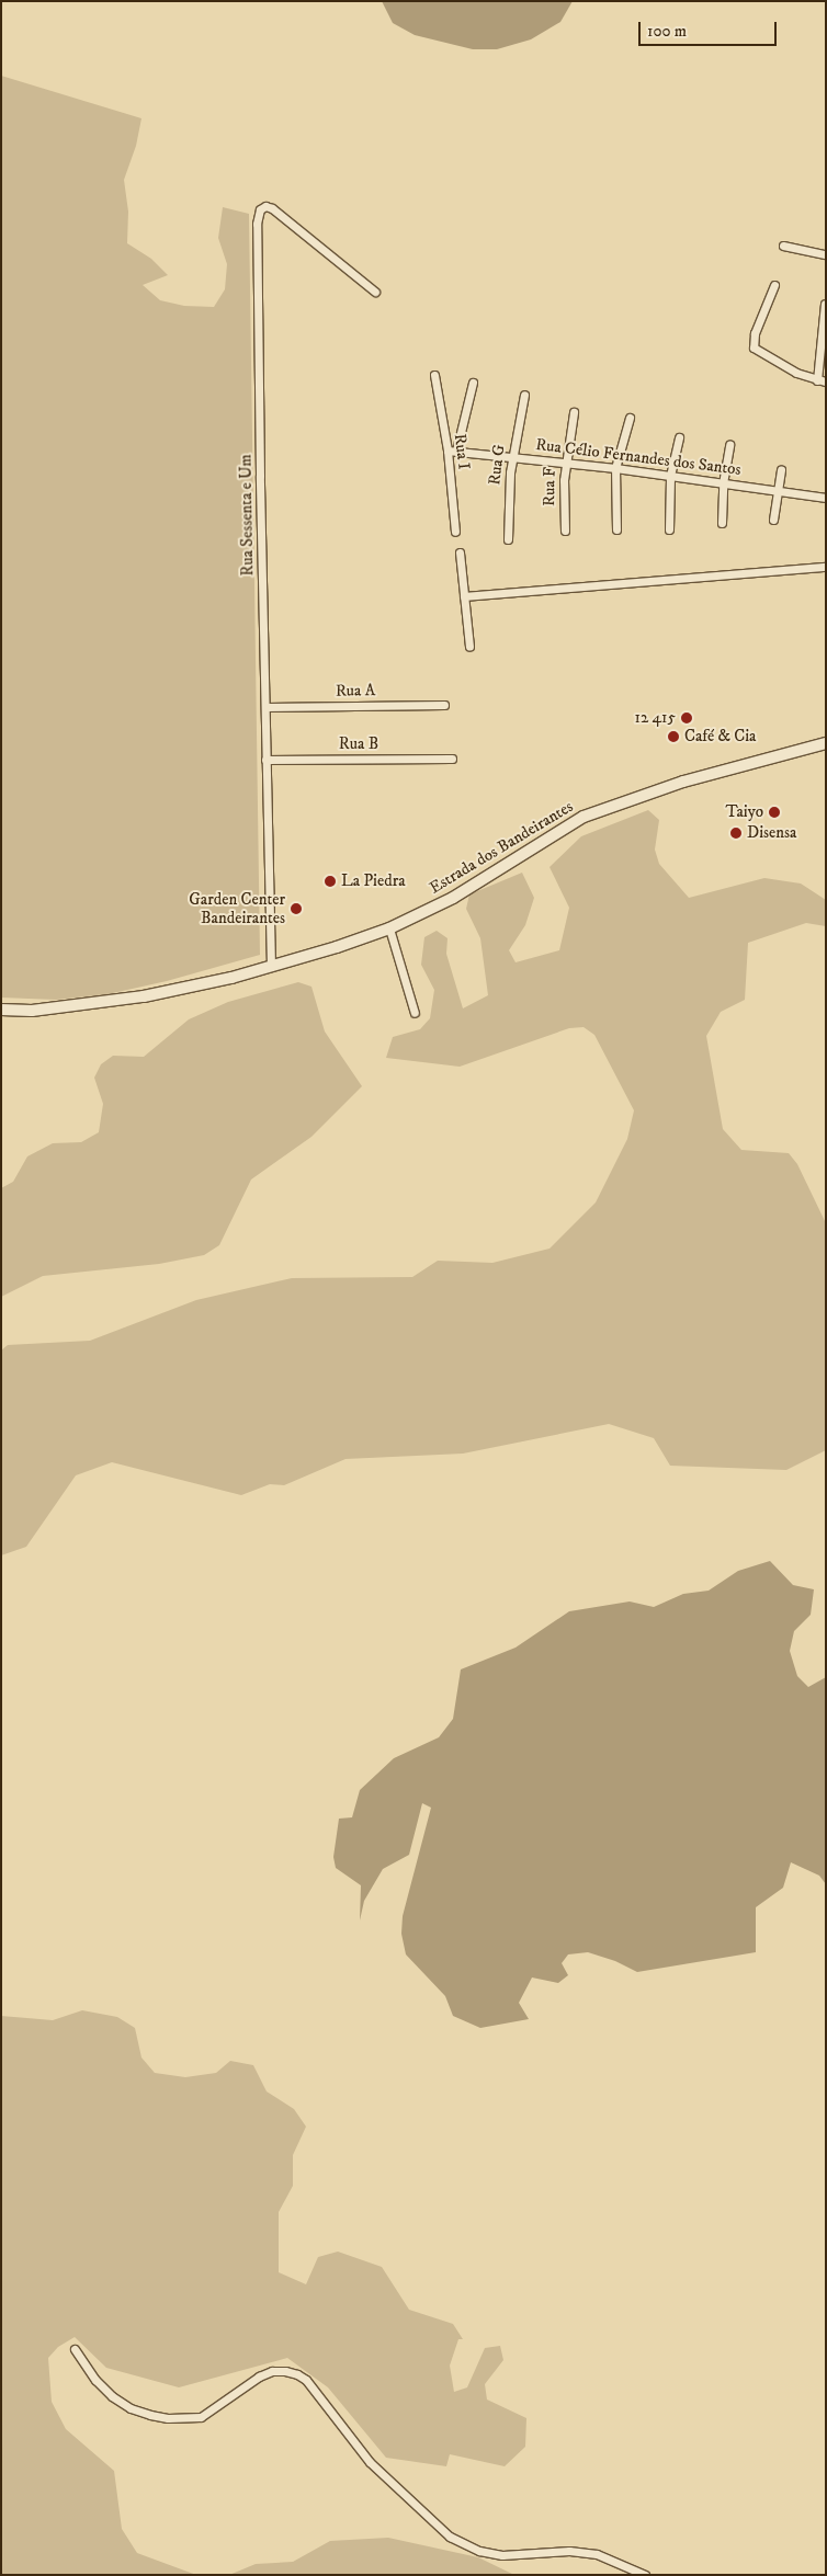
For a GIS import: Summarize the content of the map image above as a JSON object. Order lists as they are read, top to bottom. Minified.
{"streets":{"main road":["Estrada dos Bandeirantes"],"street":["Rua I","Rua Célio Fernandes dos Santos","Rua G","Rua F","Rua Sessenta e Um","Rua A","Rua B"]},"crossings":[["Rua I","Rua Célio Fernandes dos Santos"],["Rua Célio Fernandes dos Santos","Rua G"],["Rua Célio Fernandes dos Santos","Rua F"],["Rua Sessenta e Um","Rua A"],["Rua Sessenta e Um","Rua B"],["Rua Sessenta e Um","Estrada dos Bandeirantes"]],"places":["12 415","Café & Cia","Taiyo","Disensa","La Piedra","Garden Center Bandeirantes"],"scale_bar":"100 m"}
